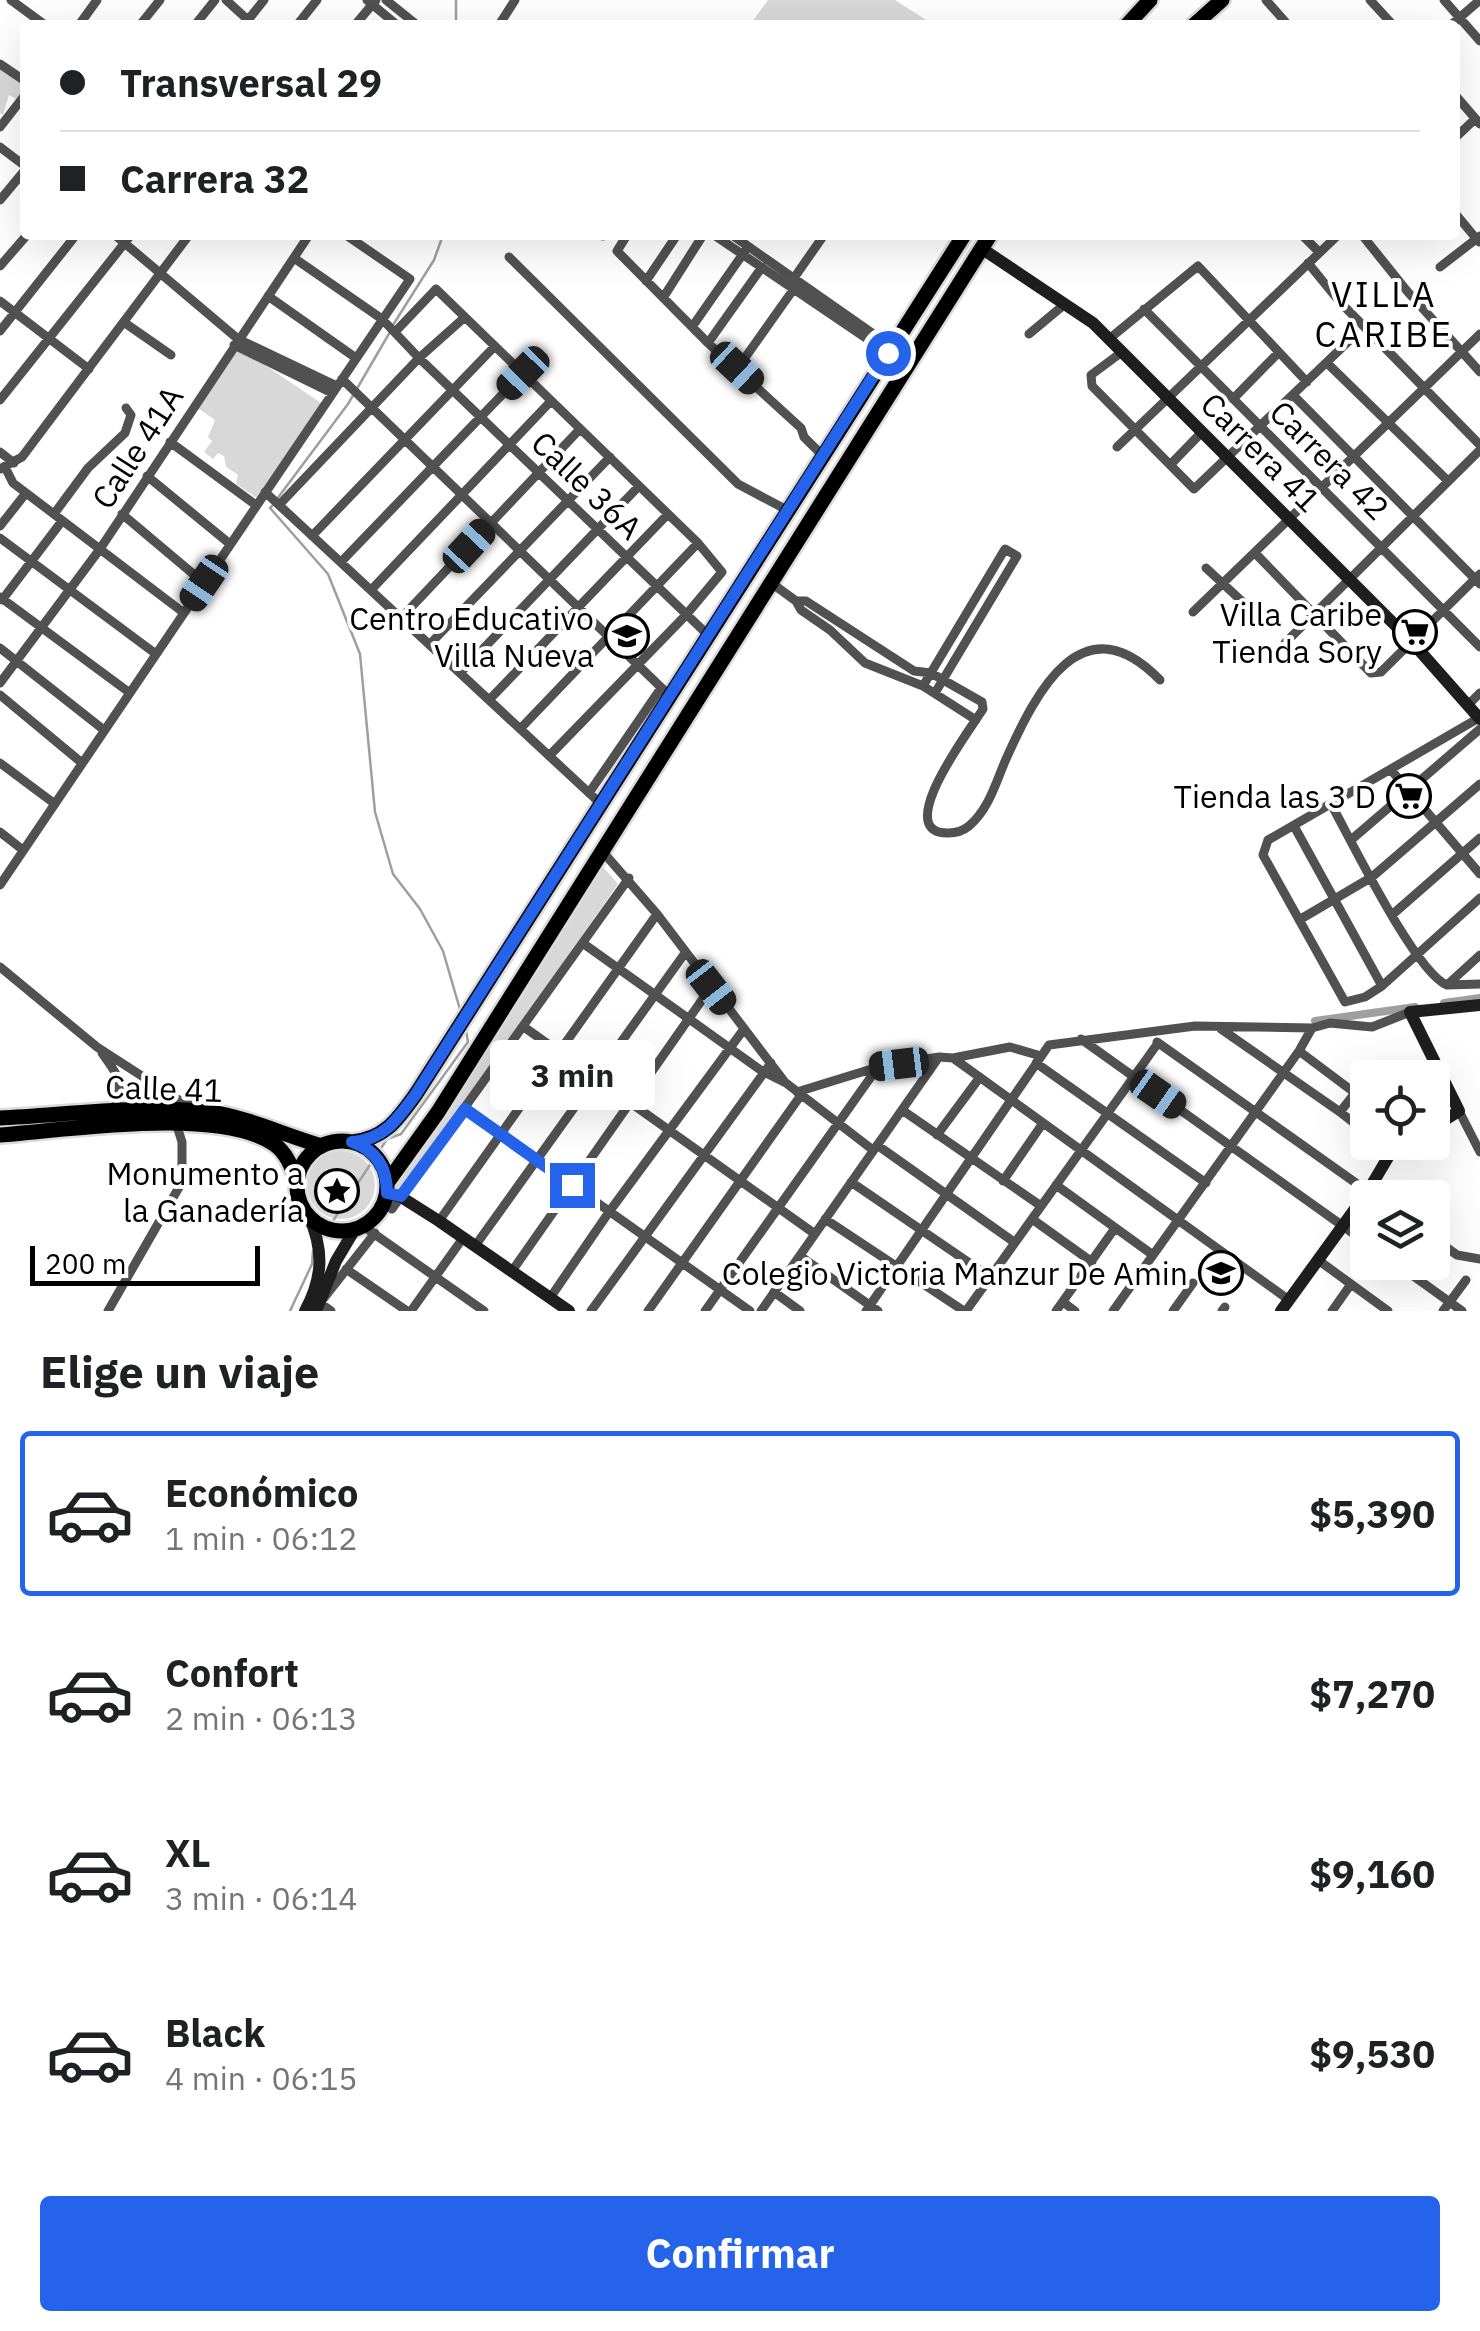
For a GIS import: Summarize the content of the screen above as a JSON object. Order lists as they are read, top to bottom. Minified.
{"streets":{"highway":["Calle 41"],"street":["Calle 41A","Carrera 41","Carrera 42","Calle 36A"]},"crossings":[["Calle 41A","Calle 36A"]],"districts":["VILLA CARIBE"],"places":{"supermarket":["Villa Caribe Tienda Sory","Tienda las 3 D"],"school or university":["Centro Educativo Villa Nueva","Colegio Victoria Manzur De Amin"],"place":["Monumento a la Ganadería"]},"scale_bar":"200 m","page":{"banner":["Transversal 29","Carrera 32"],"bubble":"3 min","scale":"200 m","heading":"Elige un viaje","list":[{"name":"Económico","note":"1 min · 06:12","value":"$5,390"},{"name":"Confort","note":"2 min · 06:13","value":"$7,270"},{"name":"XL","note":"3 min · 06:14","value":"$9,160"},{"name":"Black","note":"4 min · 06:15","value":"$9,530"}],"buttons":"Confirmar"}}
